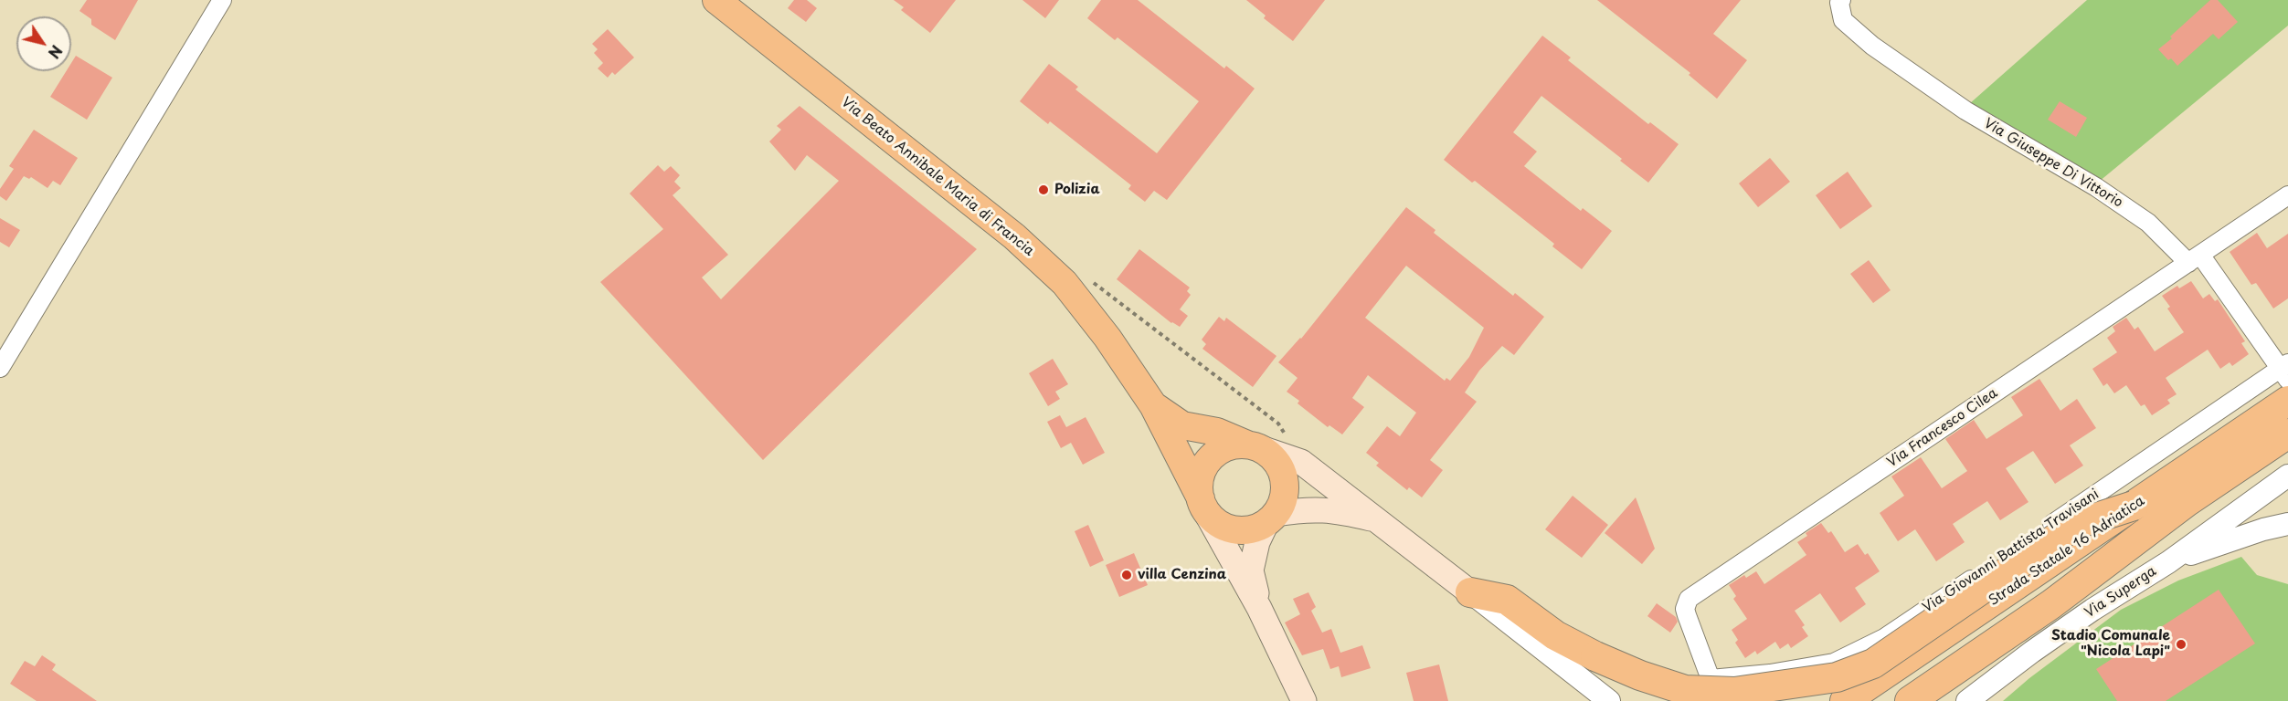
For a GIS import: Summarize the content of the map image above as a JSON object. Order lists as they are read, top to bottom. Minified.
{"streets":{"highway":["Strada Statale 16 Adriatica"],"main road":["Via Beato Annibale Maria di Francia"],"street":["Via Giuseppe Di Vittorio","Via Francesco Cilea","Via Giovanni Battista Travisani","Via Superga"]},"crossings":[["Via Giuseppe Di Vittorio","Via Francesco Cilea"],["Via Giuseppe Di Vittorio","Via Giovanni Battista Travisani"],["Via Francesco Cilea","Via Giovanni Battista Travisani"]],"places":["Polizia","villa Cenzina","Stadio Comunale \"Nicola Lapi\""],"north":"bottom right"}
